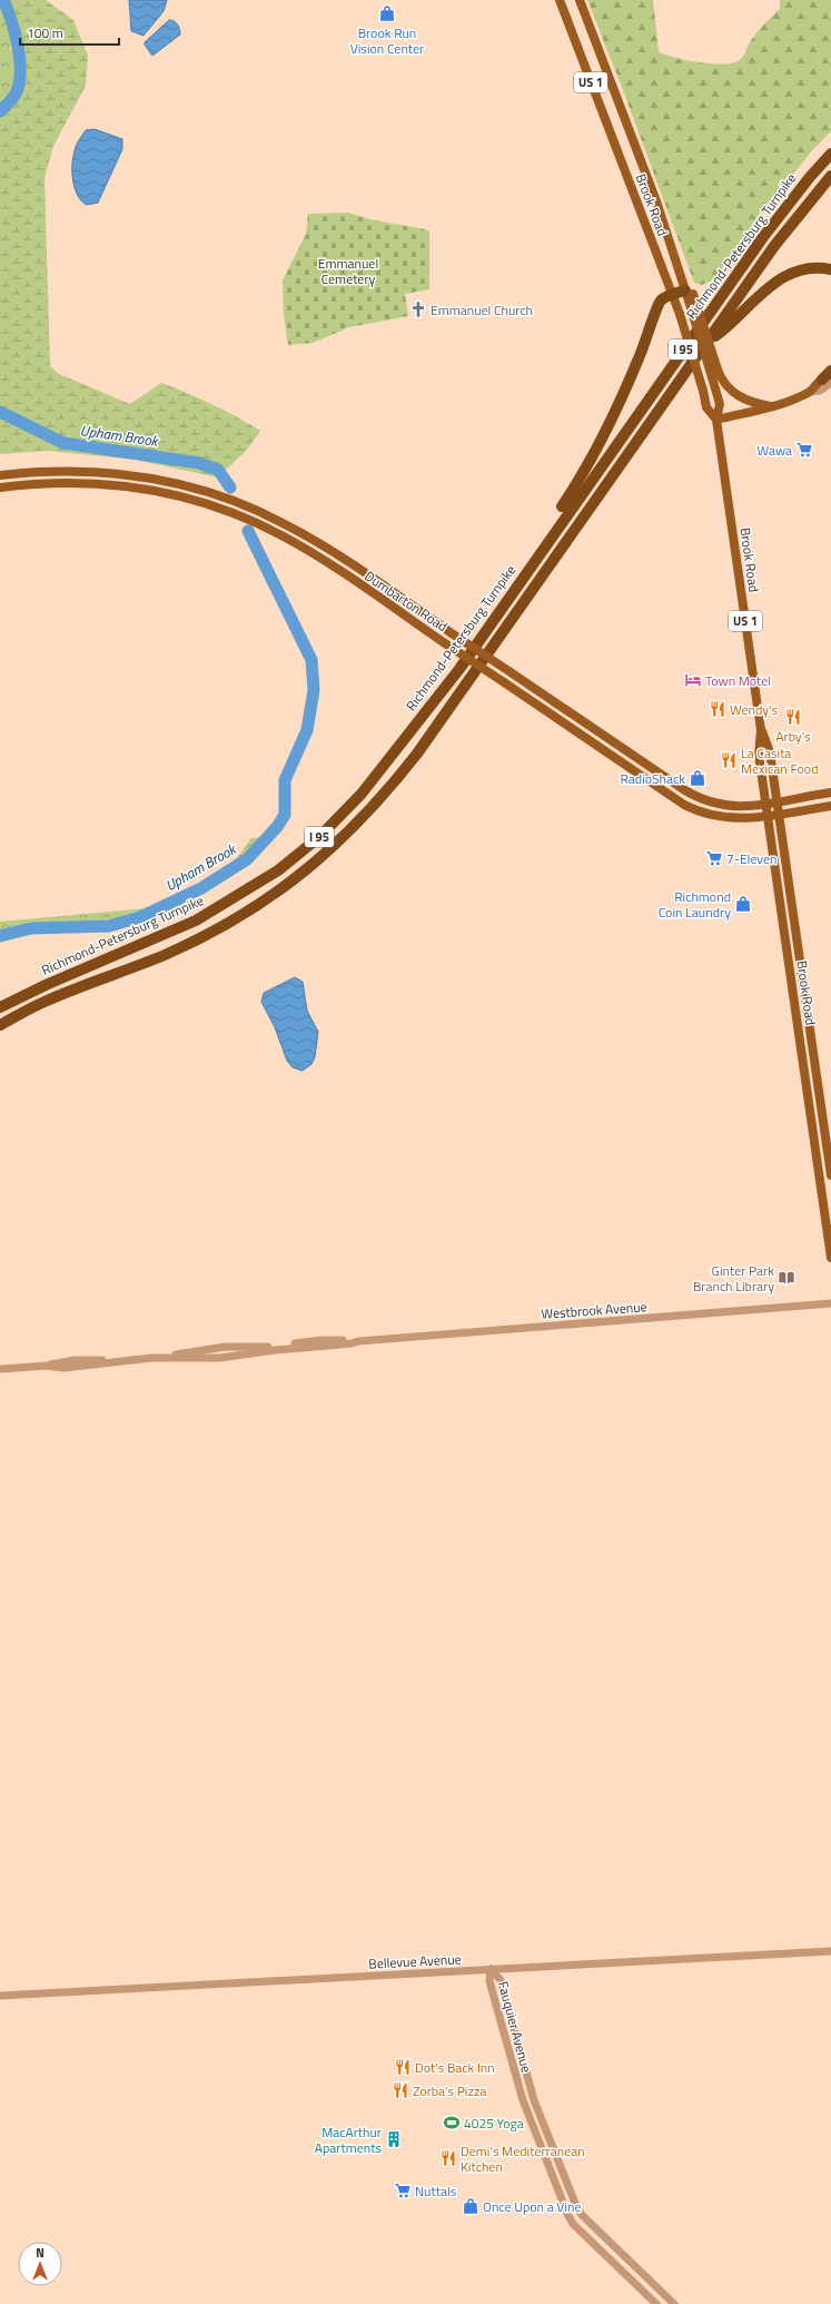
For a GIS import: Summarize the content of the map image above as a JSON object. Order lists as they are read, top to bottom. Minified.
{"streets":{"highway":["Richmond-Petersburg Turnpike","I 95"],"main road":["US 1","Brook Road","Dumbarton Road"],"street":["Westbrook Avenue","Bellevue Avenue","Fauquier Avenue"]},"crossings":[["Brook Road","Dumbarton Road"],["Bellevue Avenue","Fauquier Avenue"]],"water":["Upham Brook"],"parks":["Emmanuel Cemetery"],"places":{"shop":["Brook Run Vision Center","RadioShack","Richmond Coin Laundry","Once Upon a Vine"],"church":["Emmanuel Church"],"supermarket":["Wawa","7-Eleven","Nuttals"],"hotel":["Town Motel"],"restaurant":["Wendy's","Arby's","La Casita Mexican Food","Dot's Back Inn","Zorba's Pizza","Demi's Mediterranean Kitchen"],"library":["Ginter Park Branch Library"],"sports":["4025 Yoga"],"building":["MacArthur Apartments"]},"scale_bar":"100 m","north":"top"}
